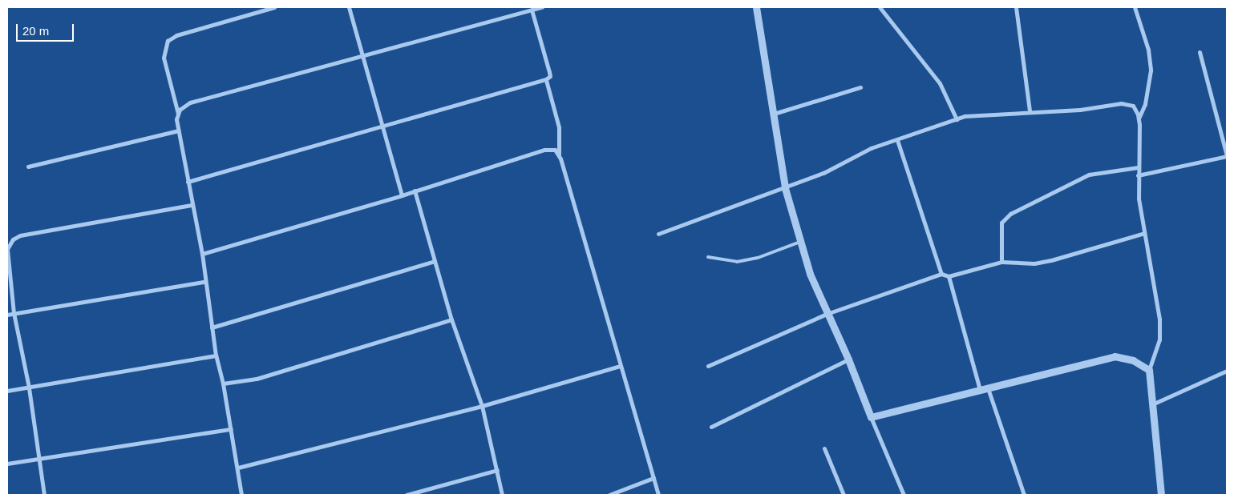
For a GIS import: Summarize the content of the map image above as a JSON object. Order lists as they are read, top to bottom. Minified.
{"scale_bar":"20 m"}
